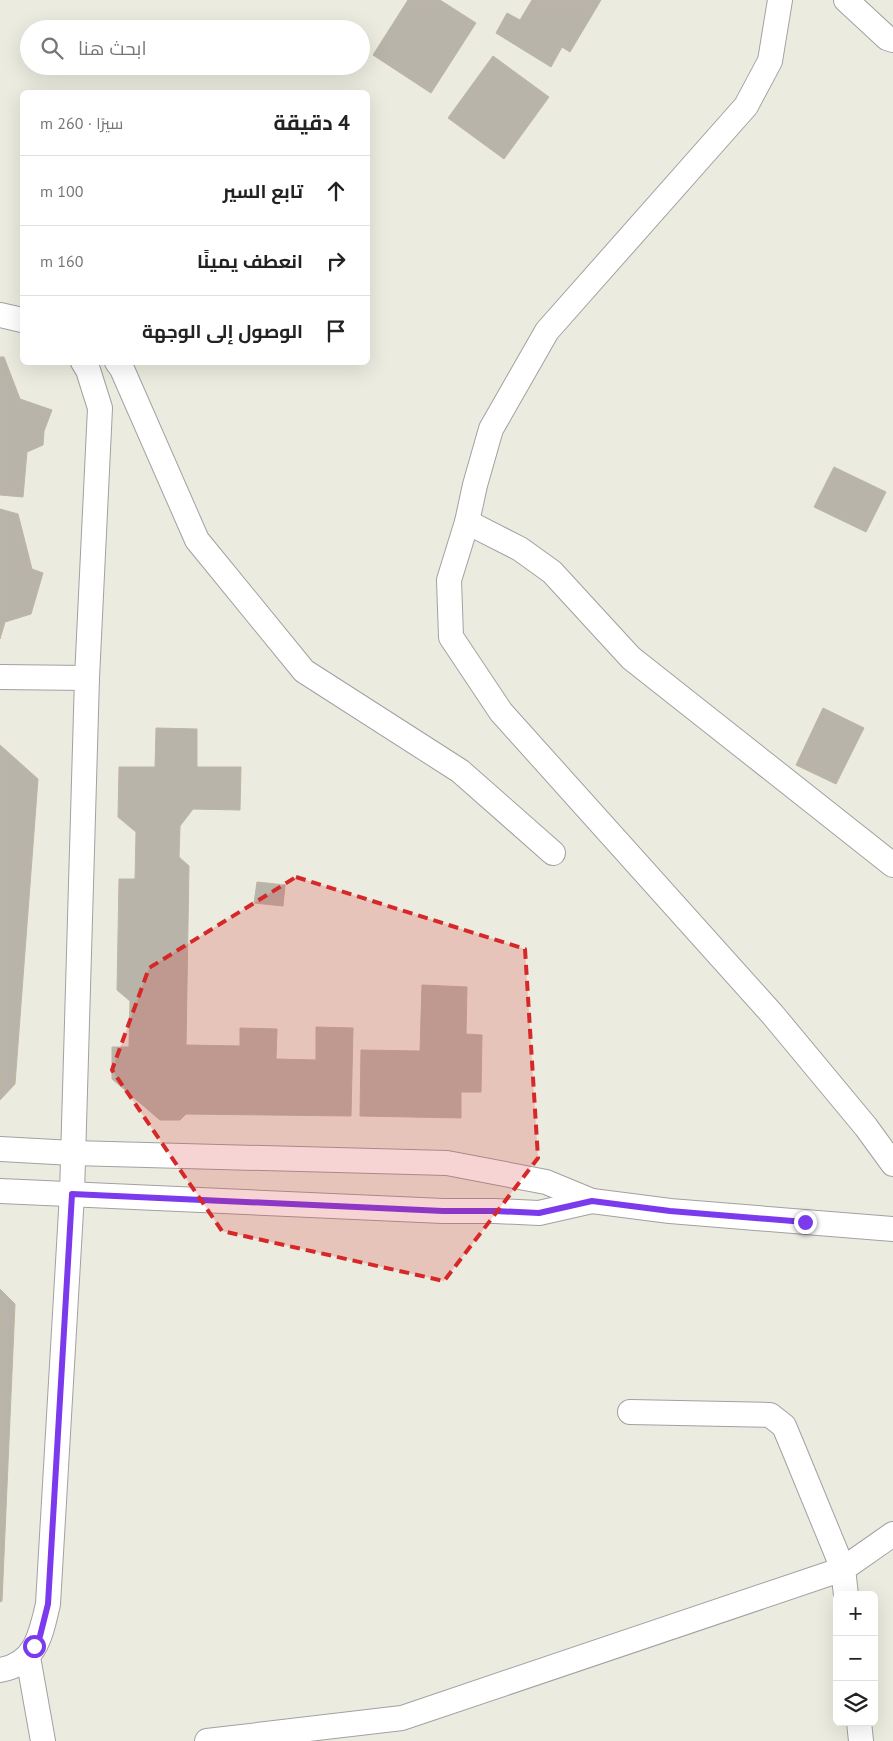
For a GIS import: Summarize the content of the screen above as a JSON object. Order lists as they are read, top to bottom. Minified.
{"page":{"search":"ابحث هنا","heading":["4 دقيقة","سيرًا · 260 m"],"list":[["تابع السير","100 m"],["انعطف يمينًا","160 m"],"الوصول إلى الوجهة"],"map_buttons":["+","−"]}}
